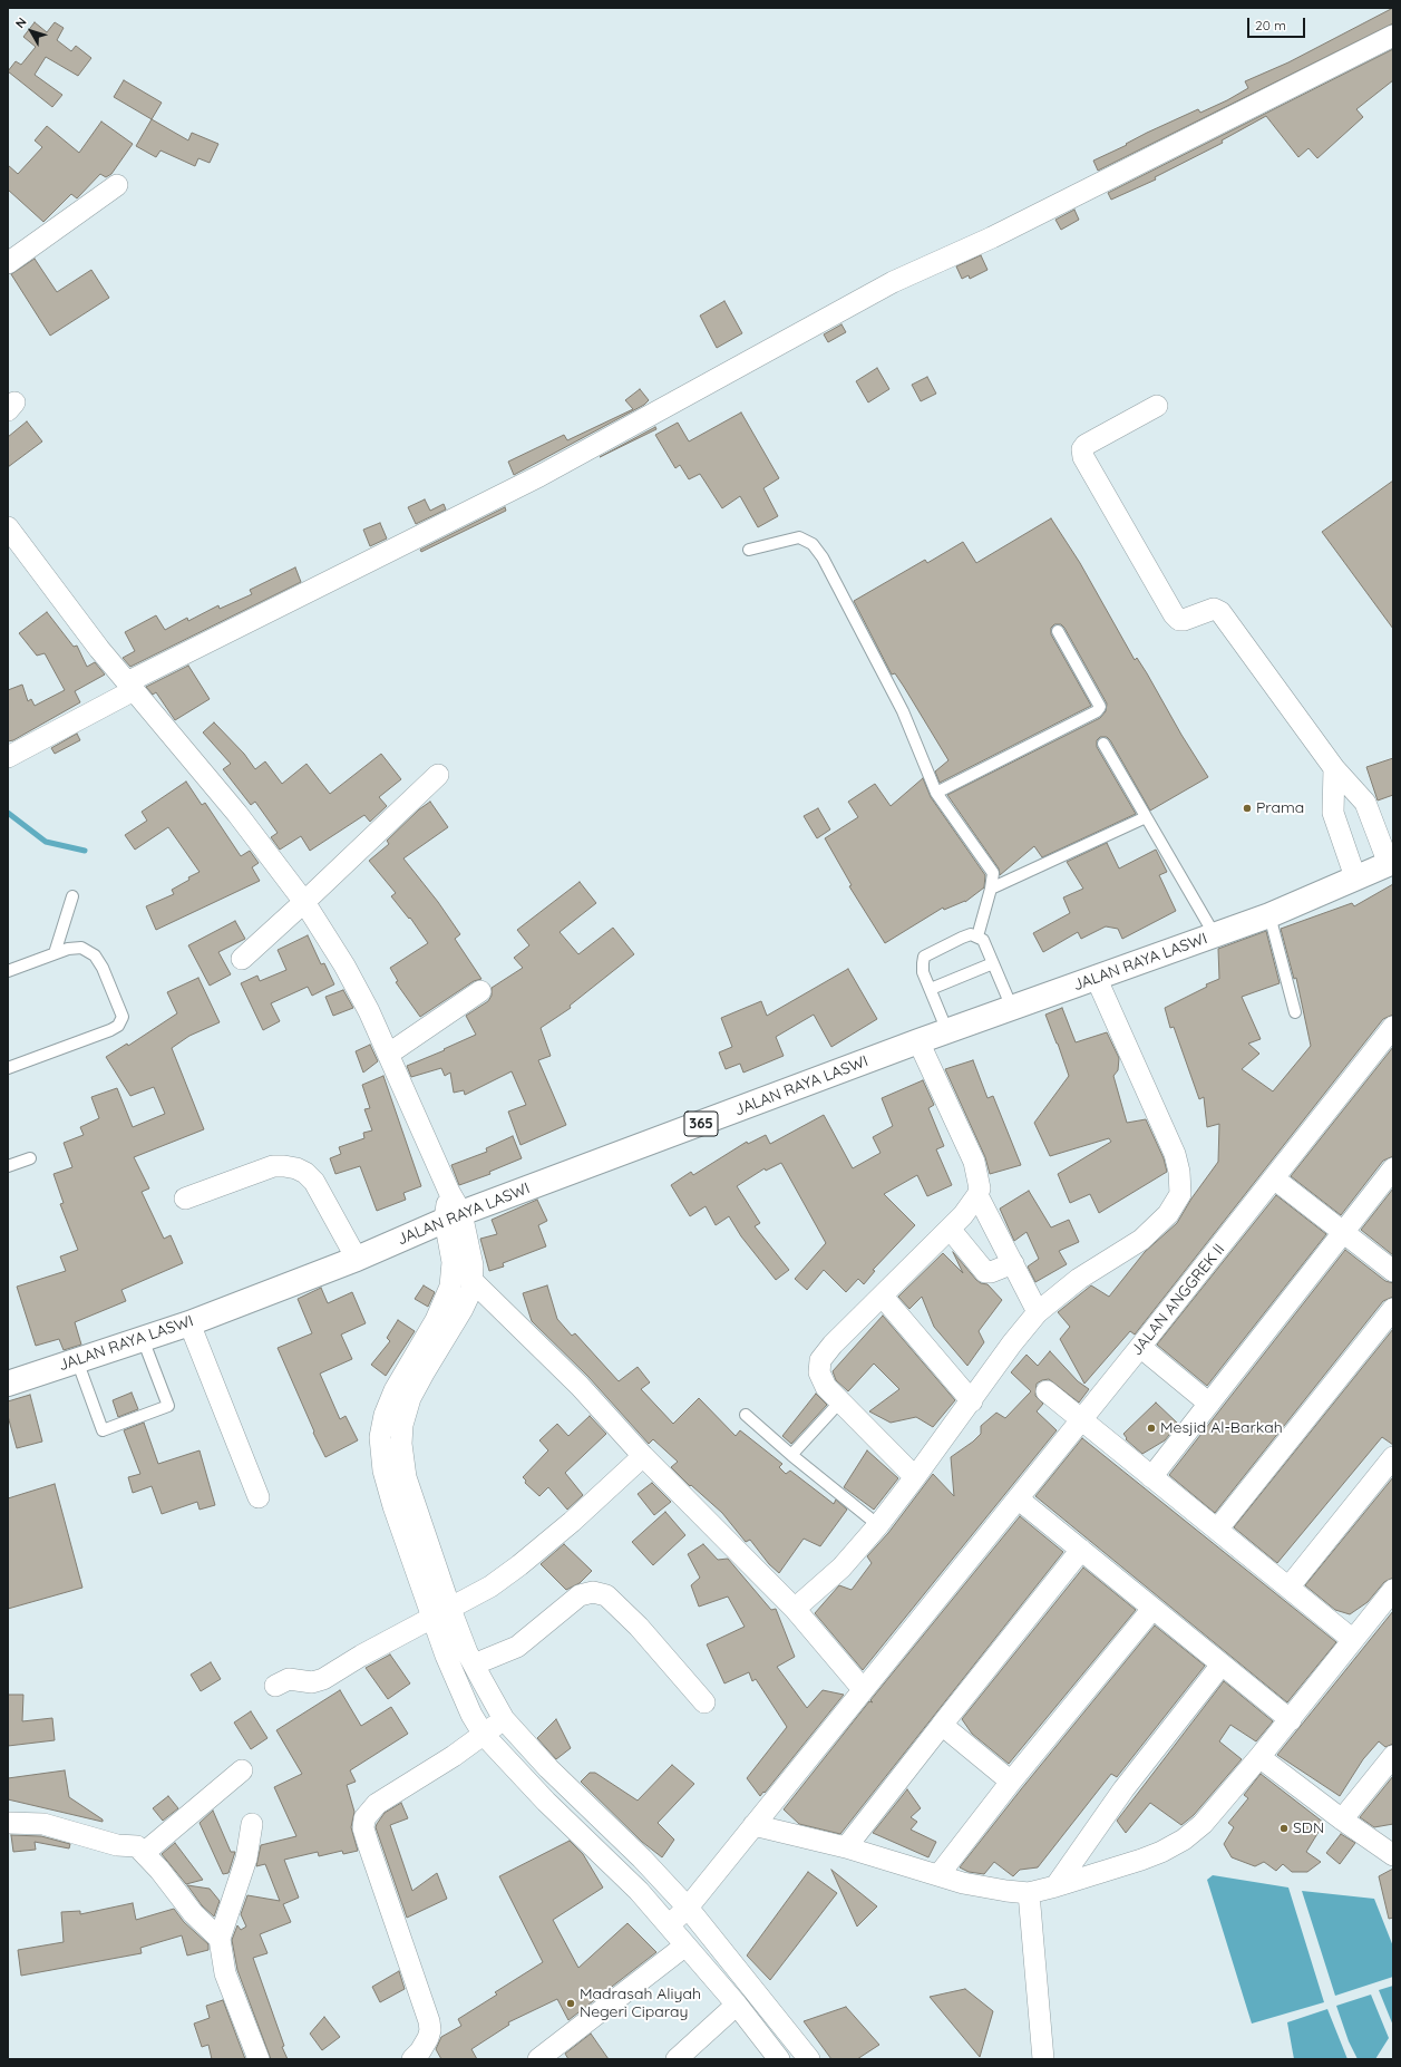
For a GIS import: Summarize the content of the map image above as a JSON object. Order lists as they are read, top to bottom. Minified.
{"streets":{"main road":["JALAN RAYA LASWI","365"],"street":["JALAN ANGGREK II"]},"places":["Prama","Mesjid Al-Barkah","SDN","Madrasah Aliyah Negeri Ciparay"],"scale_bar":"20 m","north":"top left"}
